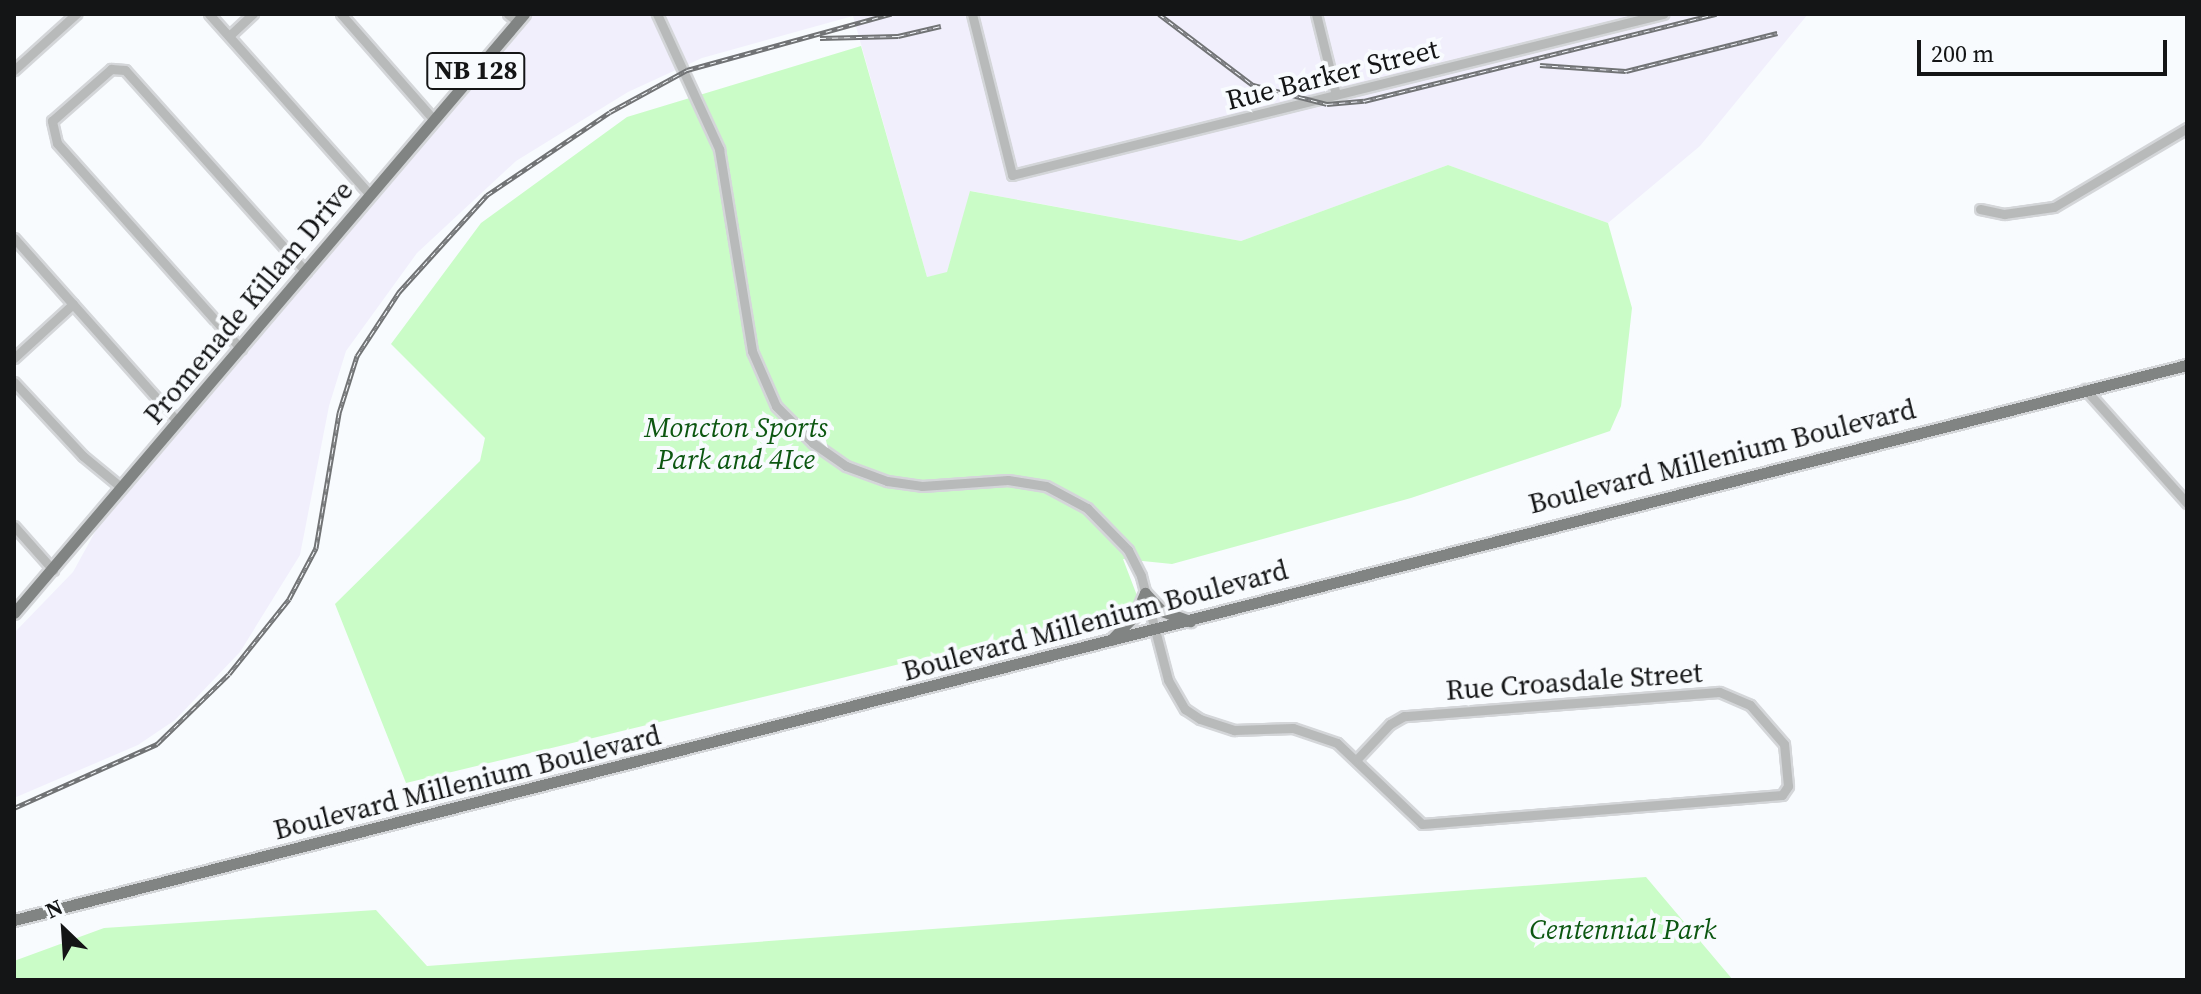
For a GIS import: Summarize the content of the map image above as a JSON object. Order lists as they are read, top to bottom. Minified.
{"streets":{"main road":["NB 128","Promenade Killam Drive","Boulevard Millenium Boulevard"],"street":["Rue Barker Street","Rue Croasdale Street"]},"parks":["Moncton Sports Park and 4Ice","Centennial Park"],"scale_bar":"200 m","north":"top left"}
